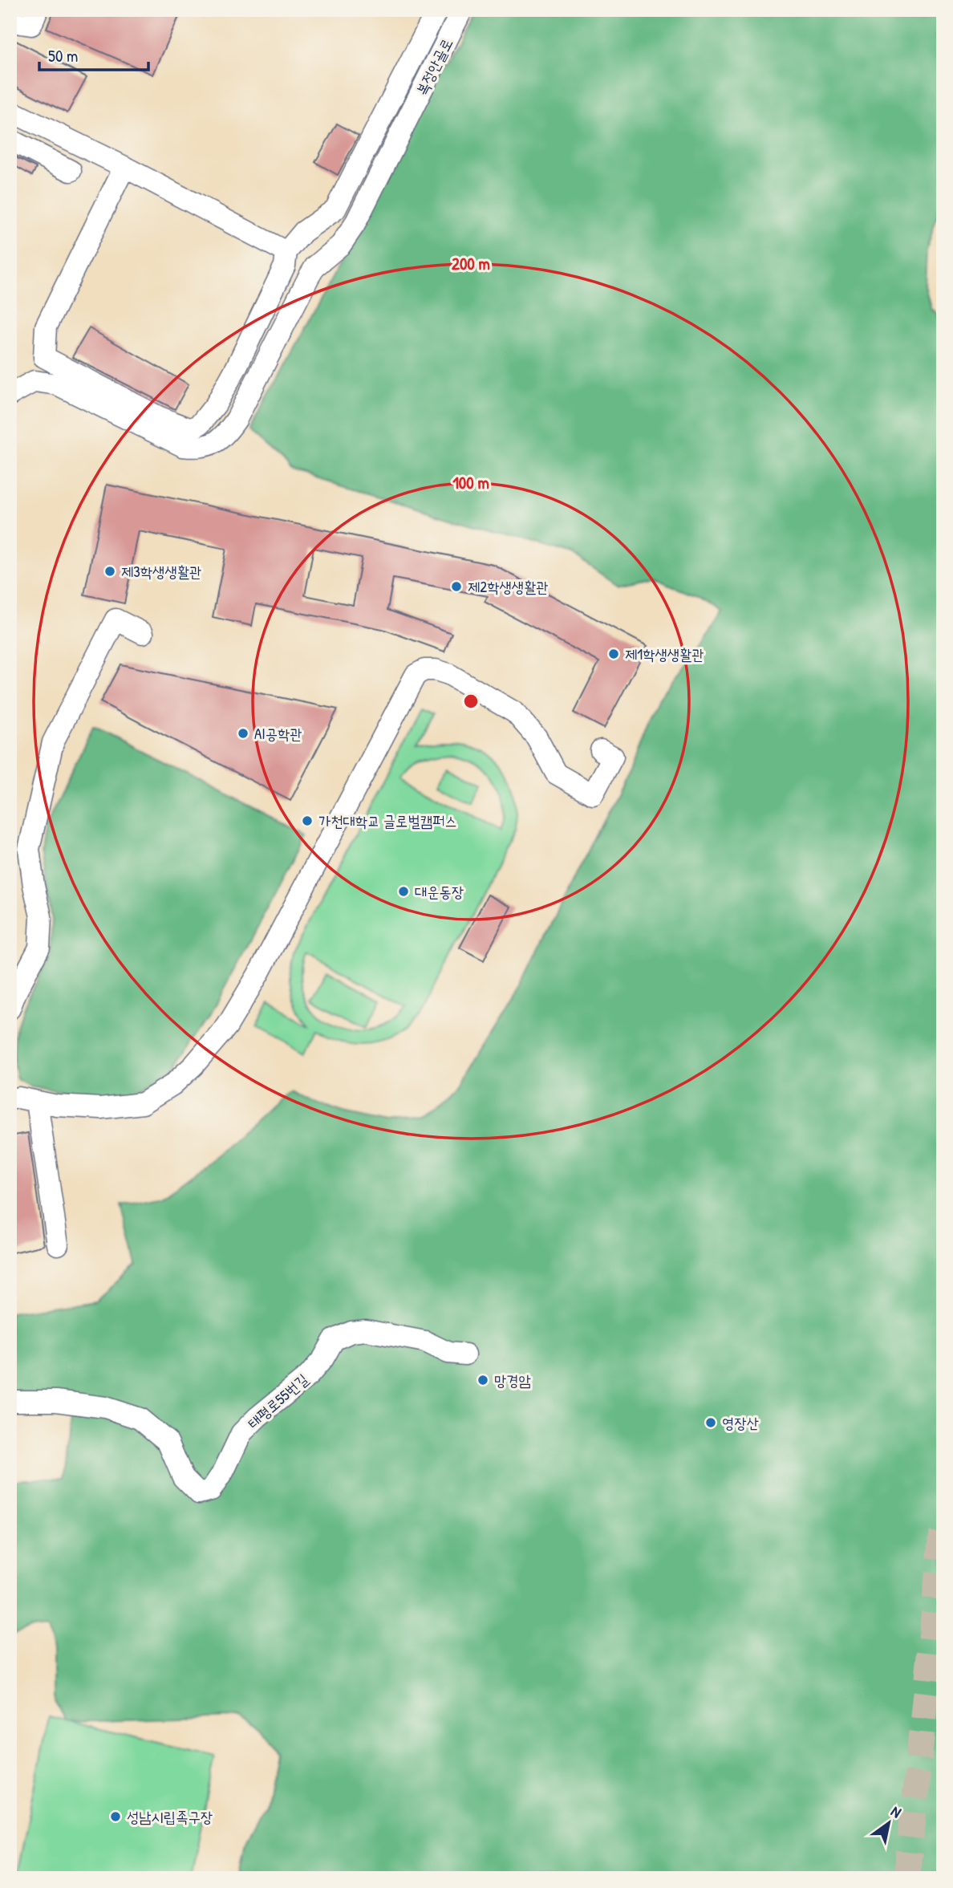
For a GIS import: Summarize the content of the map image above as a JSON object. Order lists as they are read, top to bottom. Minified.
{"streets":{"street":["복정안골로","태평로55번길"]},"places":["제3학생생활관","제2학생생활관","제1학생생활관","AI공학관","가천대학교 글로벌캠퍼스","대운동장","망경암","영장산","성남시립족구장"],"scale_bar":"50 m","north":"top right","rings":["200 m","100 m"]}
